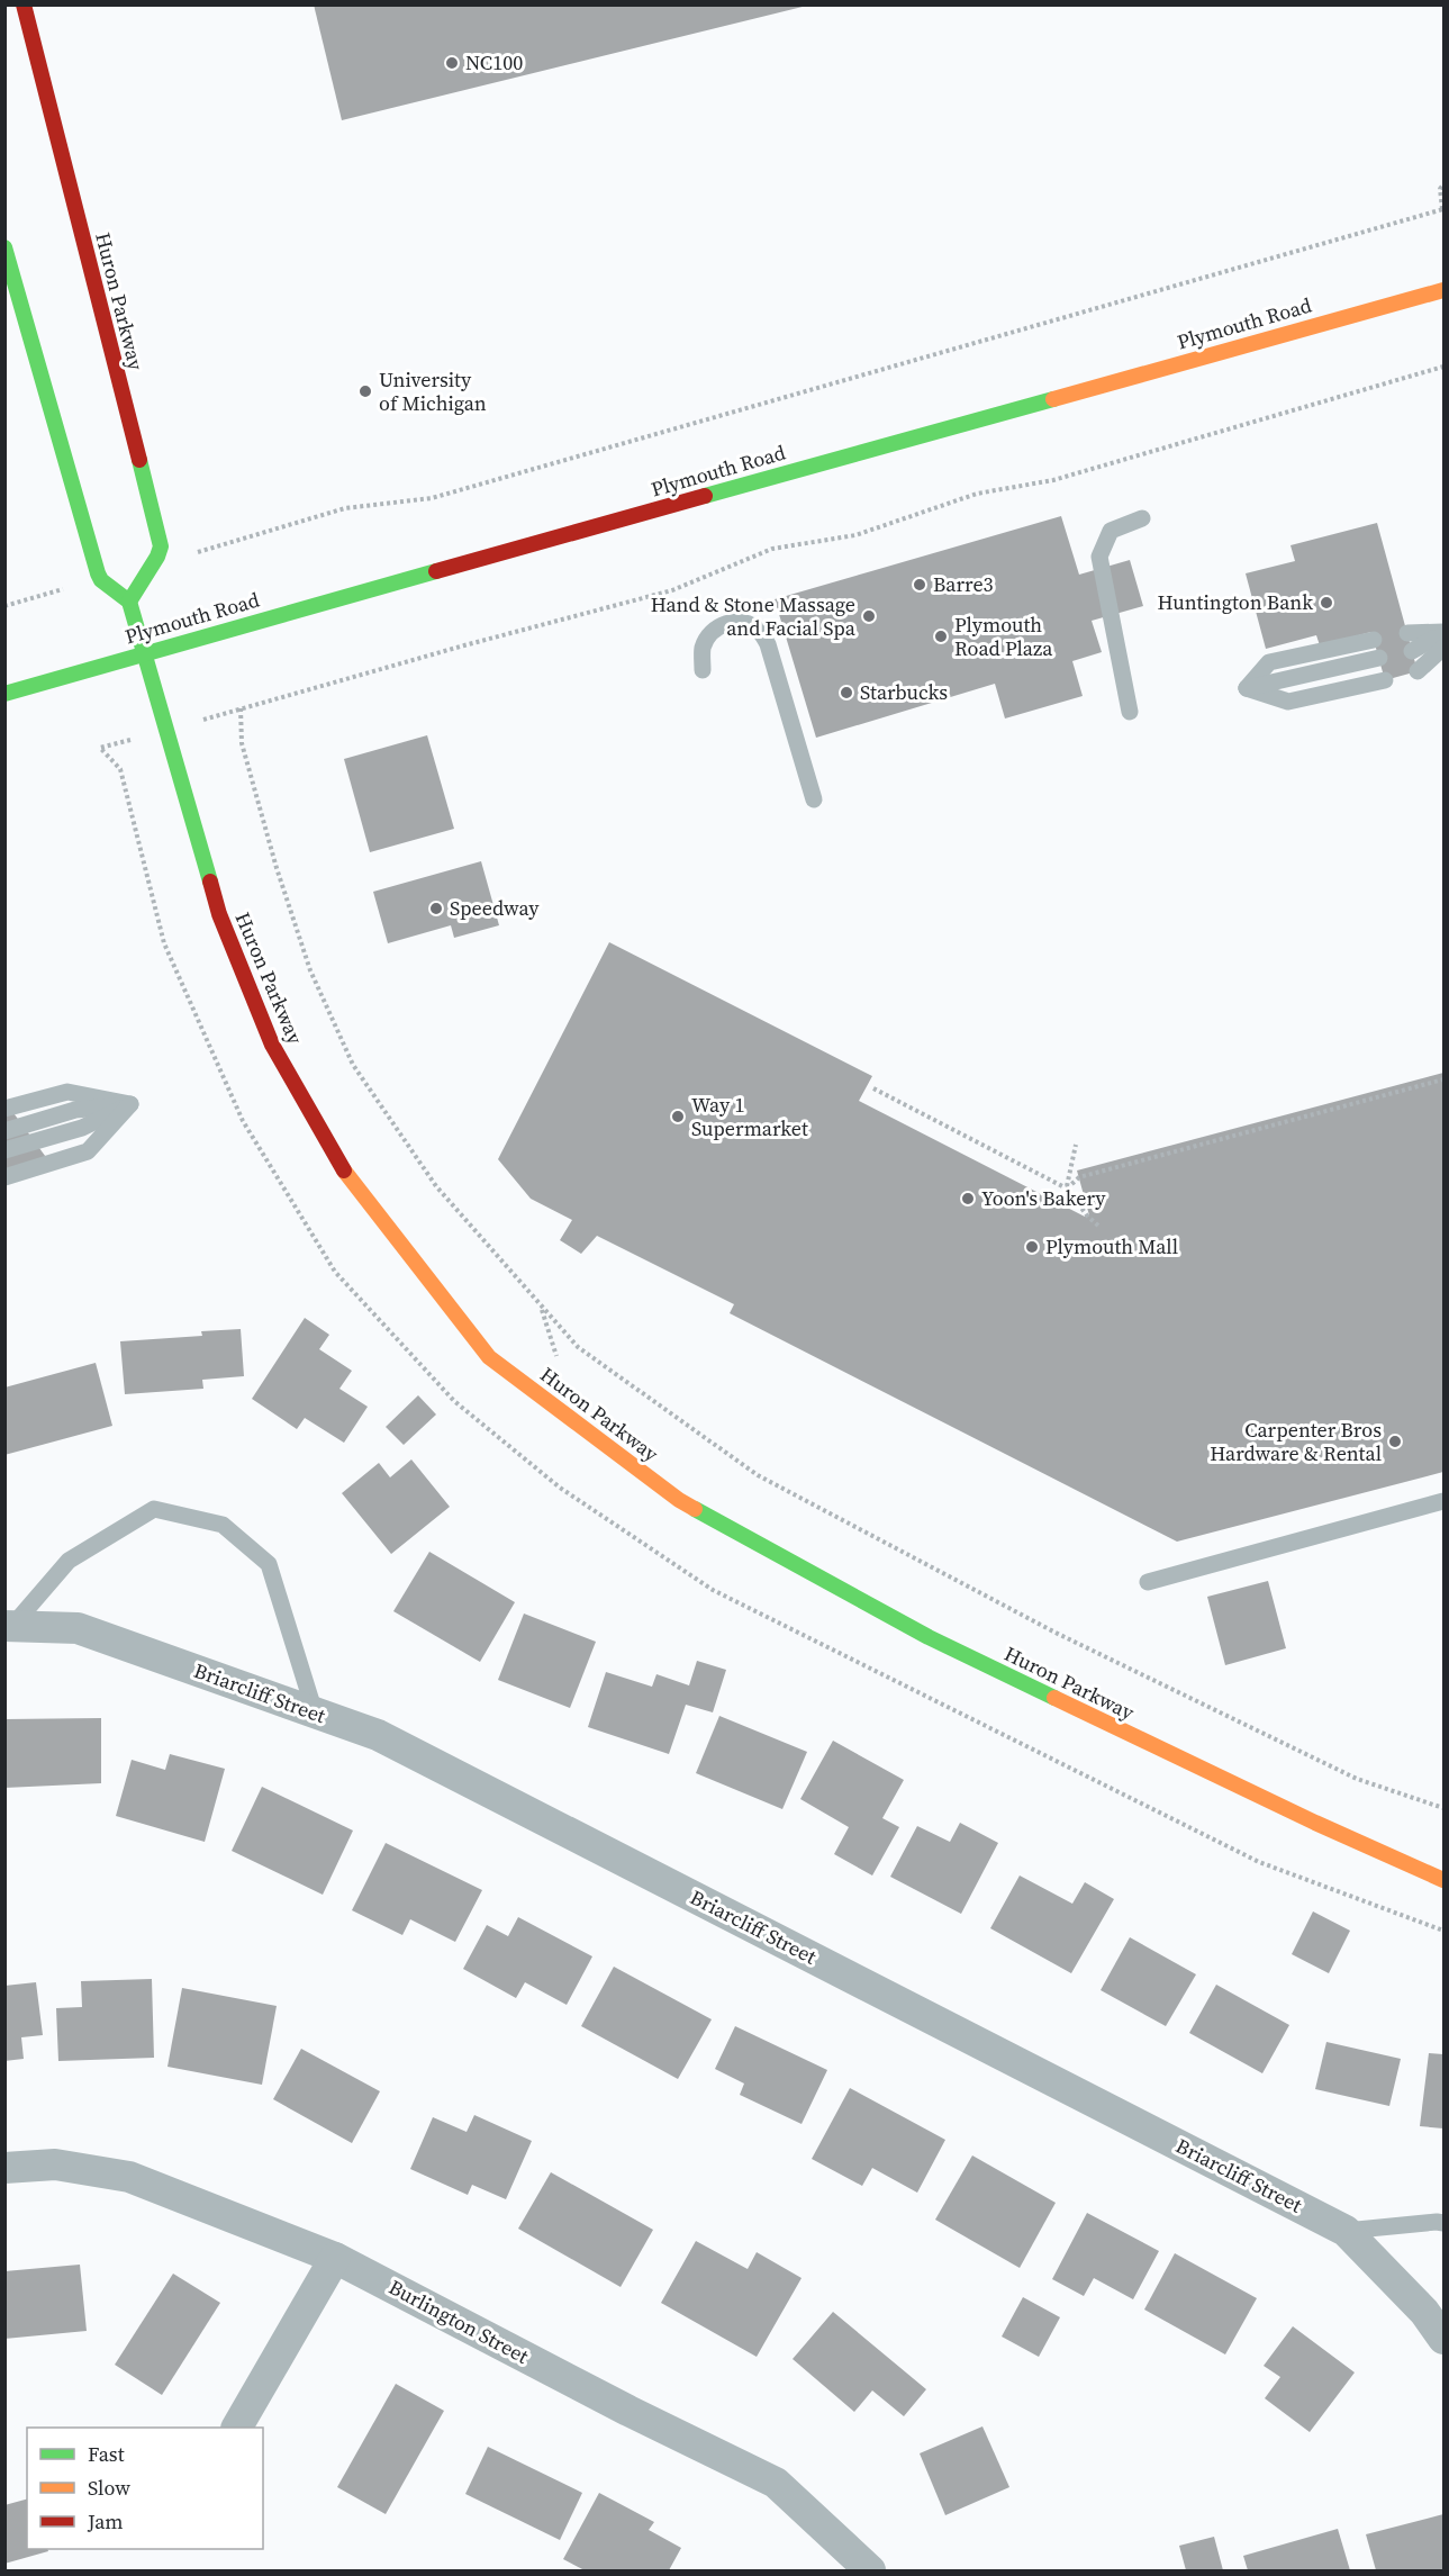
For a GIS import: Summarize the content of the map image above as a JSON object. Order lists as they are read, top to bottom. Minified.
{"streets":{"main road":["Huron Parkway","Plymouth Road"],"street":["Briarcliff Street","Burlington Street"]},"crossings":[["Huron Parkway","Plymouth Road"]],"places":["NC100","University of Michigan","Barre3","Huntington Bank","Hand & Stone Massage and Facial Spa","Plymouth Road Plaza","Starbucks","Speedway","Way 1 Supermarket","Yoon's Bakery","Plymouth Mall","Carpenter Bros Hardware & Rental"],"legend":["Fast","Slow","Jam"]}
